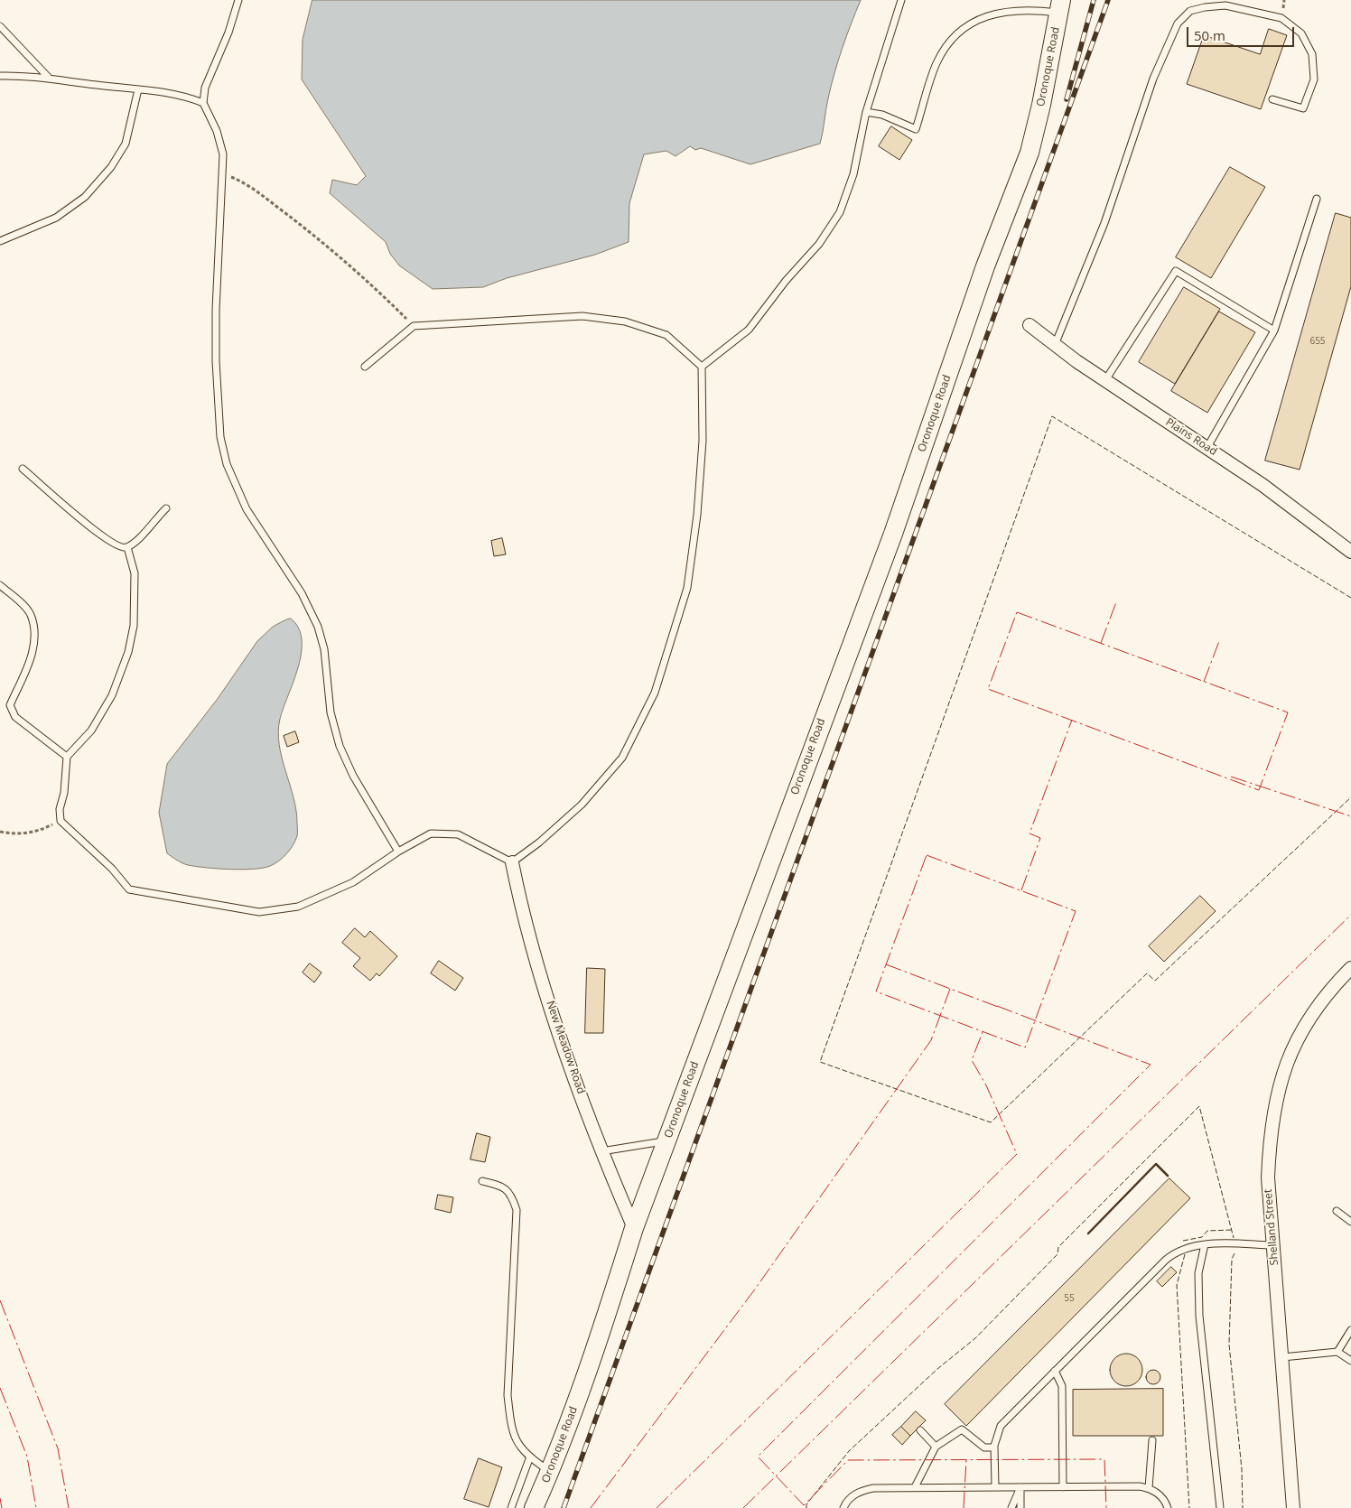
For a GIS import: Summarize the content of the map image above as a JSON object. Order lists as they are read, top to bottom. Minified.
{"streets":{"street":["Oronoque Road","Plains Road","New Meadow Road","Shelland Street"]},"crossings":[["Oronoque Road","New Meadow Road"]],"house_numbers":["655","55"],"scale_bar":"50 m"}
